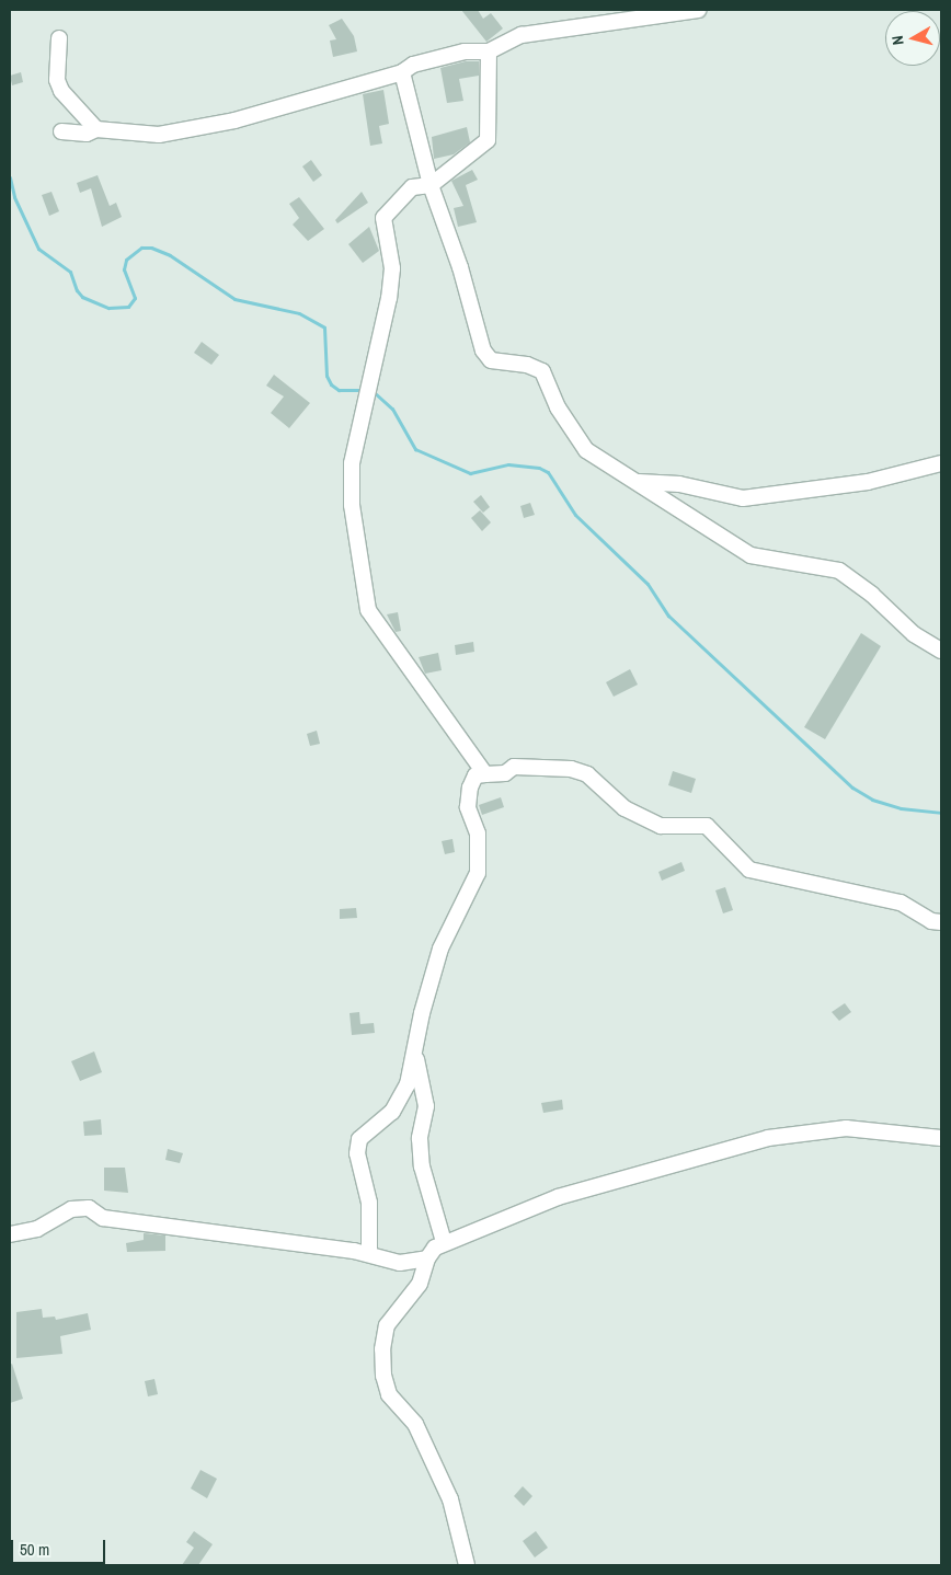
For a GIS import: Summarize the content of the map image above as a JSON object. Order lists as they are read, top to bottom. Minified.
{"scale_bar":"50 m","north":"left"}
